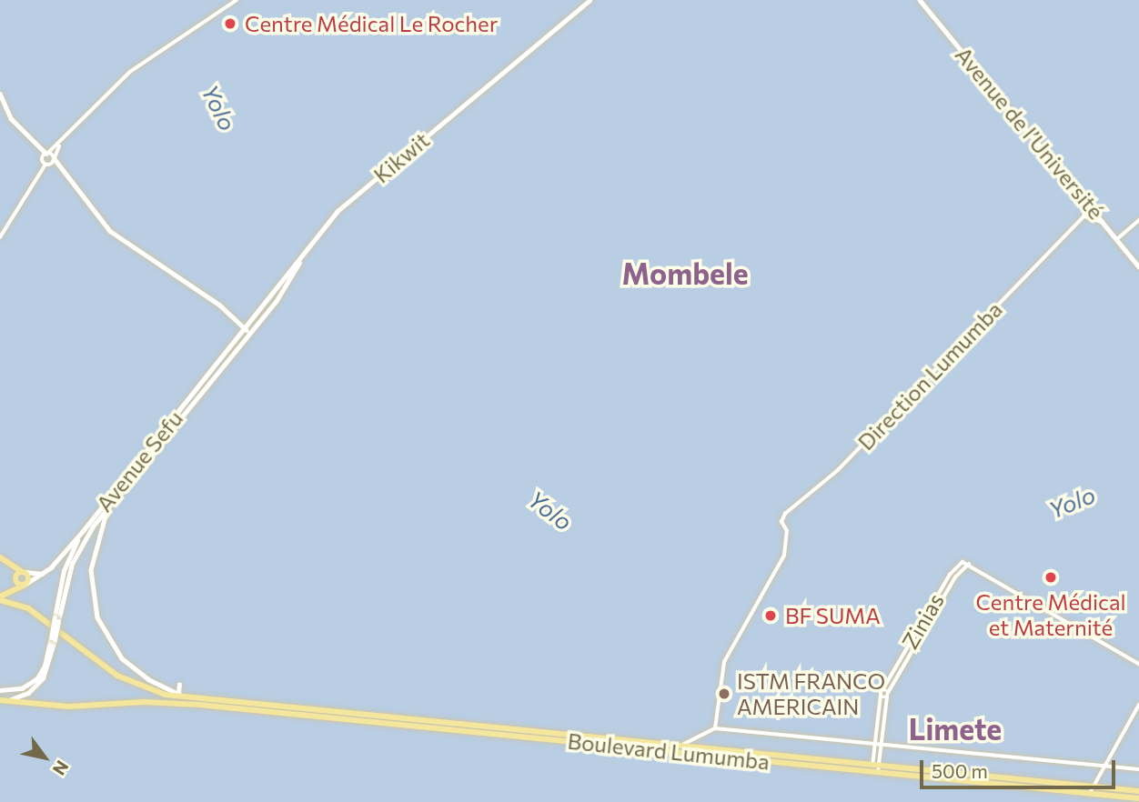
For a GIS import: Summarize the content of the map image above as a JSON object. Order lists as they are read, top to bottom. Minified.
{"streets":{"highway":["Boulevard Lumumba"],"main road":["Avenue de l’Université","Kikwit","Avenue Sefu"],"street":["Direction Lumumba","Zinias"]},"crossings":[["Avenue de l’Université","Direction Lumumba"],["Kikwit","Avenue Sefu"]],"districts":["Mombele","Limete"],"water":["Yolo"],"places":["Centre Médical Le Rocher","Centre Médical et Maternité","BF SUMA","ISTM FRANCO AMERICAIN"],"scale_bar":"500 m","north":"bottom right"}
